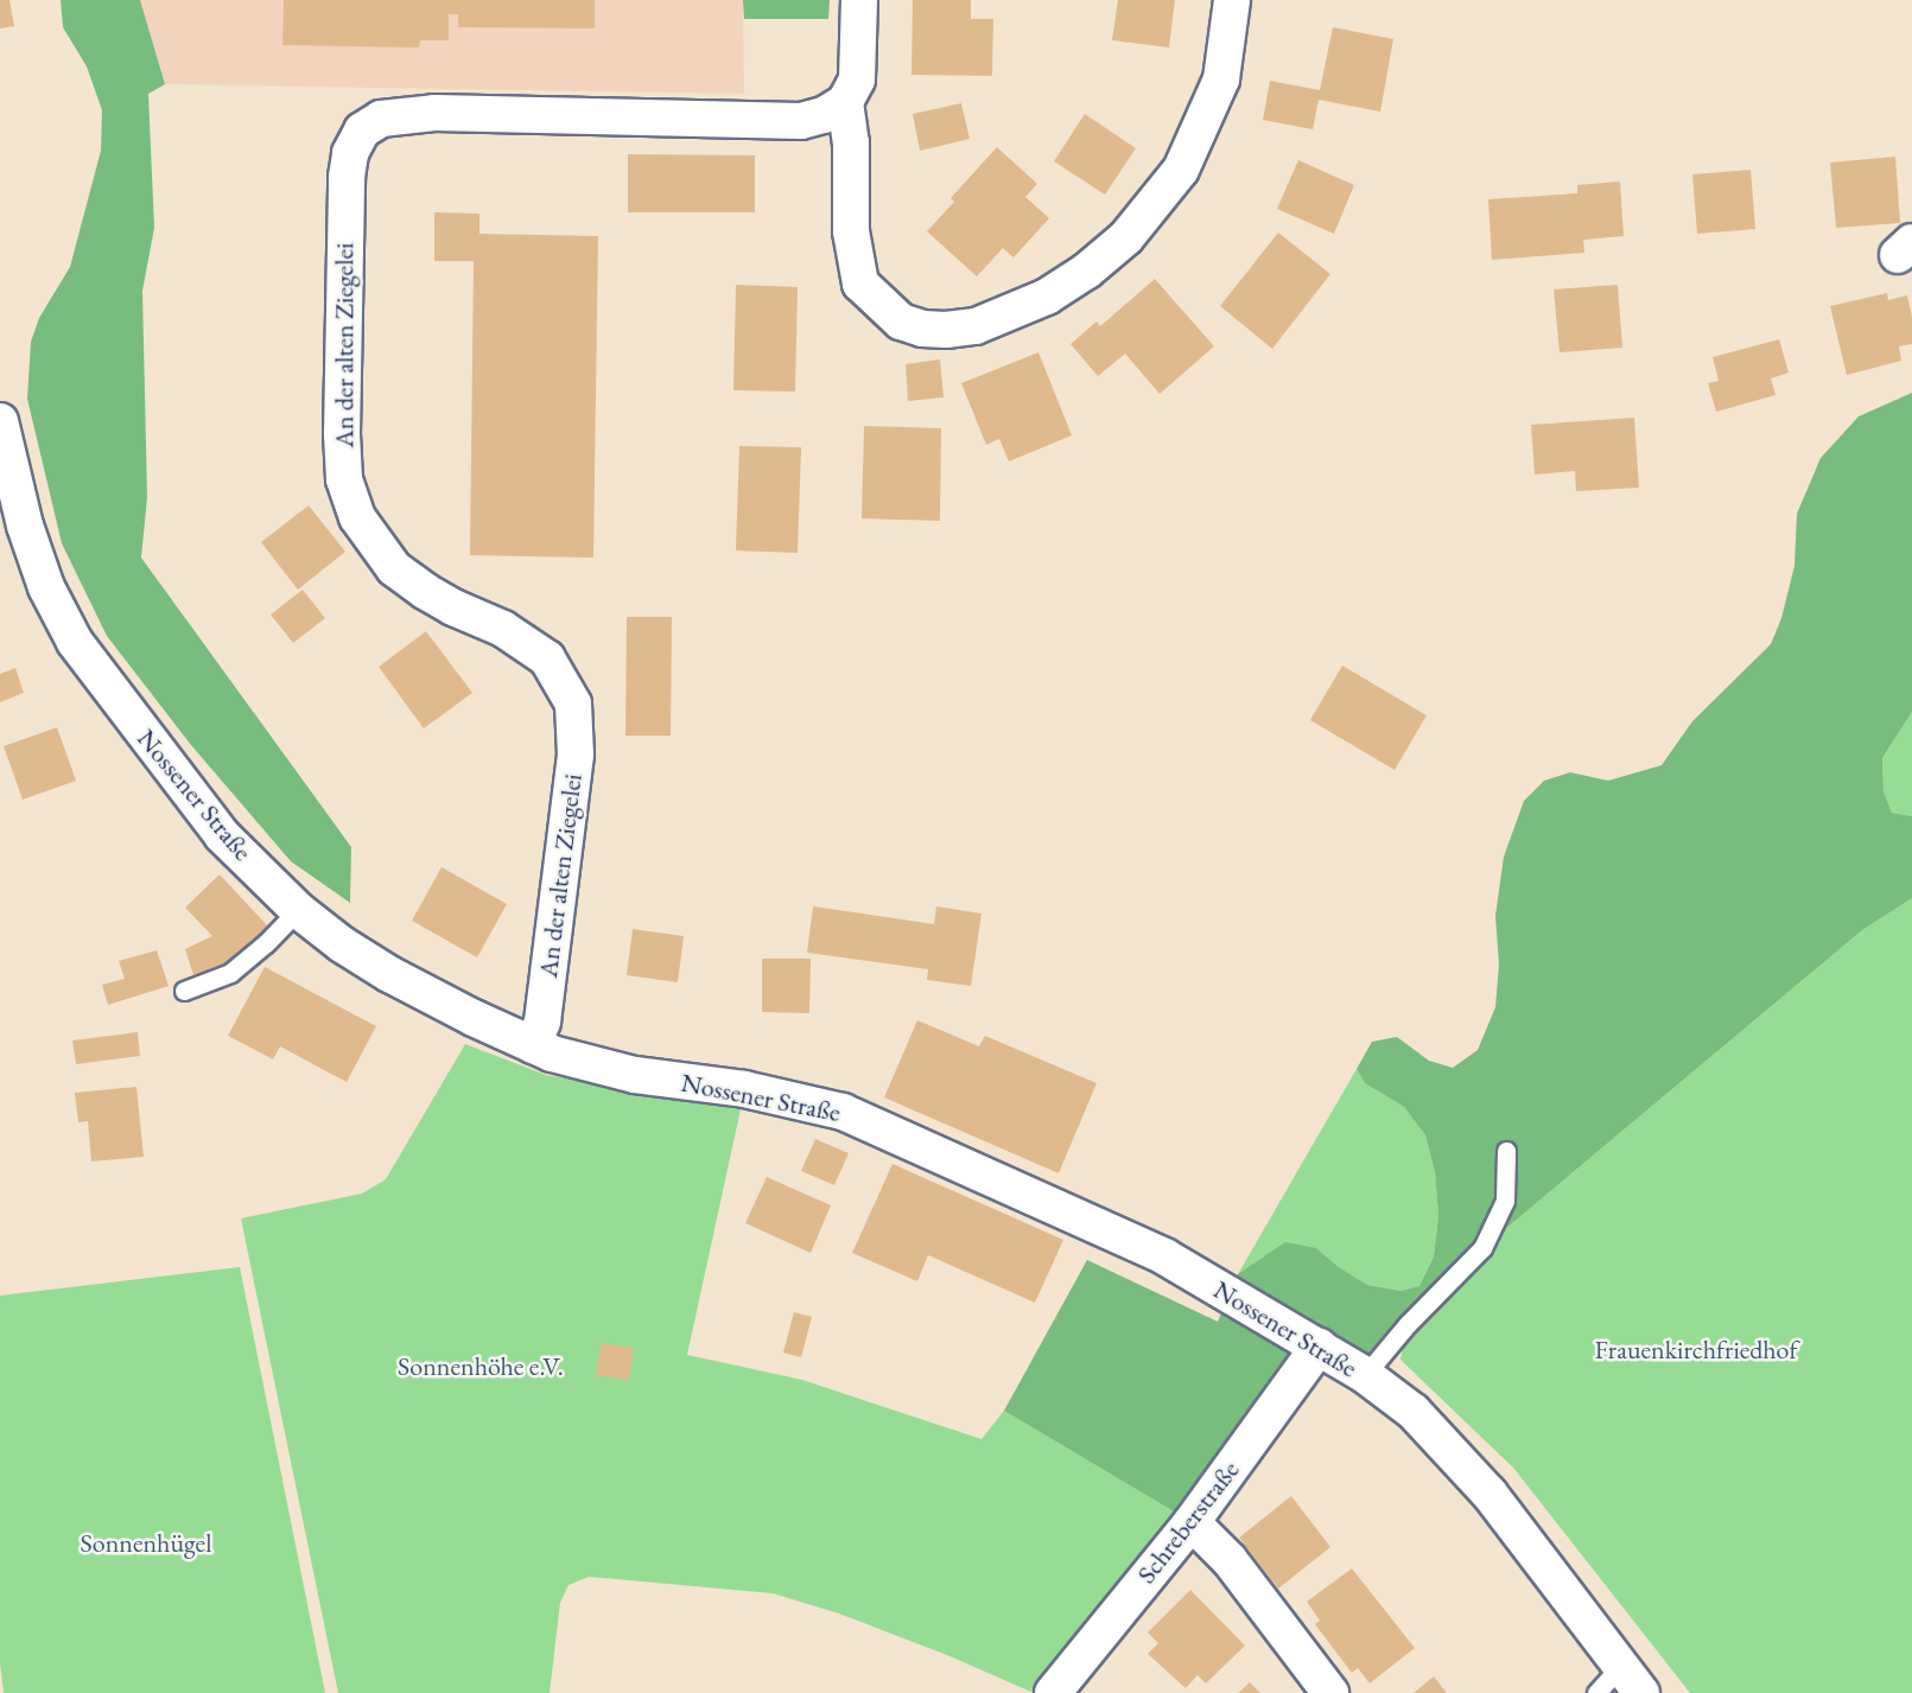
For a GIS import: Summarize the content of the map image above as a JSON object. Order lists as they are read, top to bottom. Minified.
{"streets":{"street":["An der alten Ziegelei","Nossener Straße","Schreberstraße"]},"crossings":[["An der alten Ziegelei","Nossener Straße"],["Nossener Straße","Schreberstraße"]],"parks":["Frauenkirchfriedhof","Sonnenhöhe e.V.","Sonnenhügel"]}
